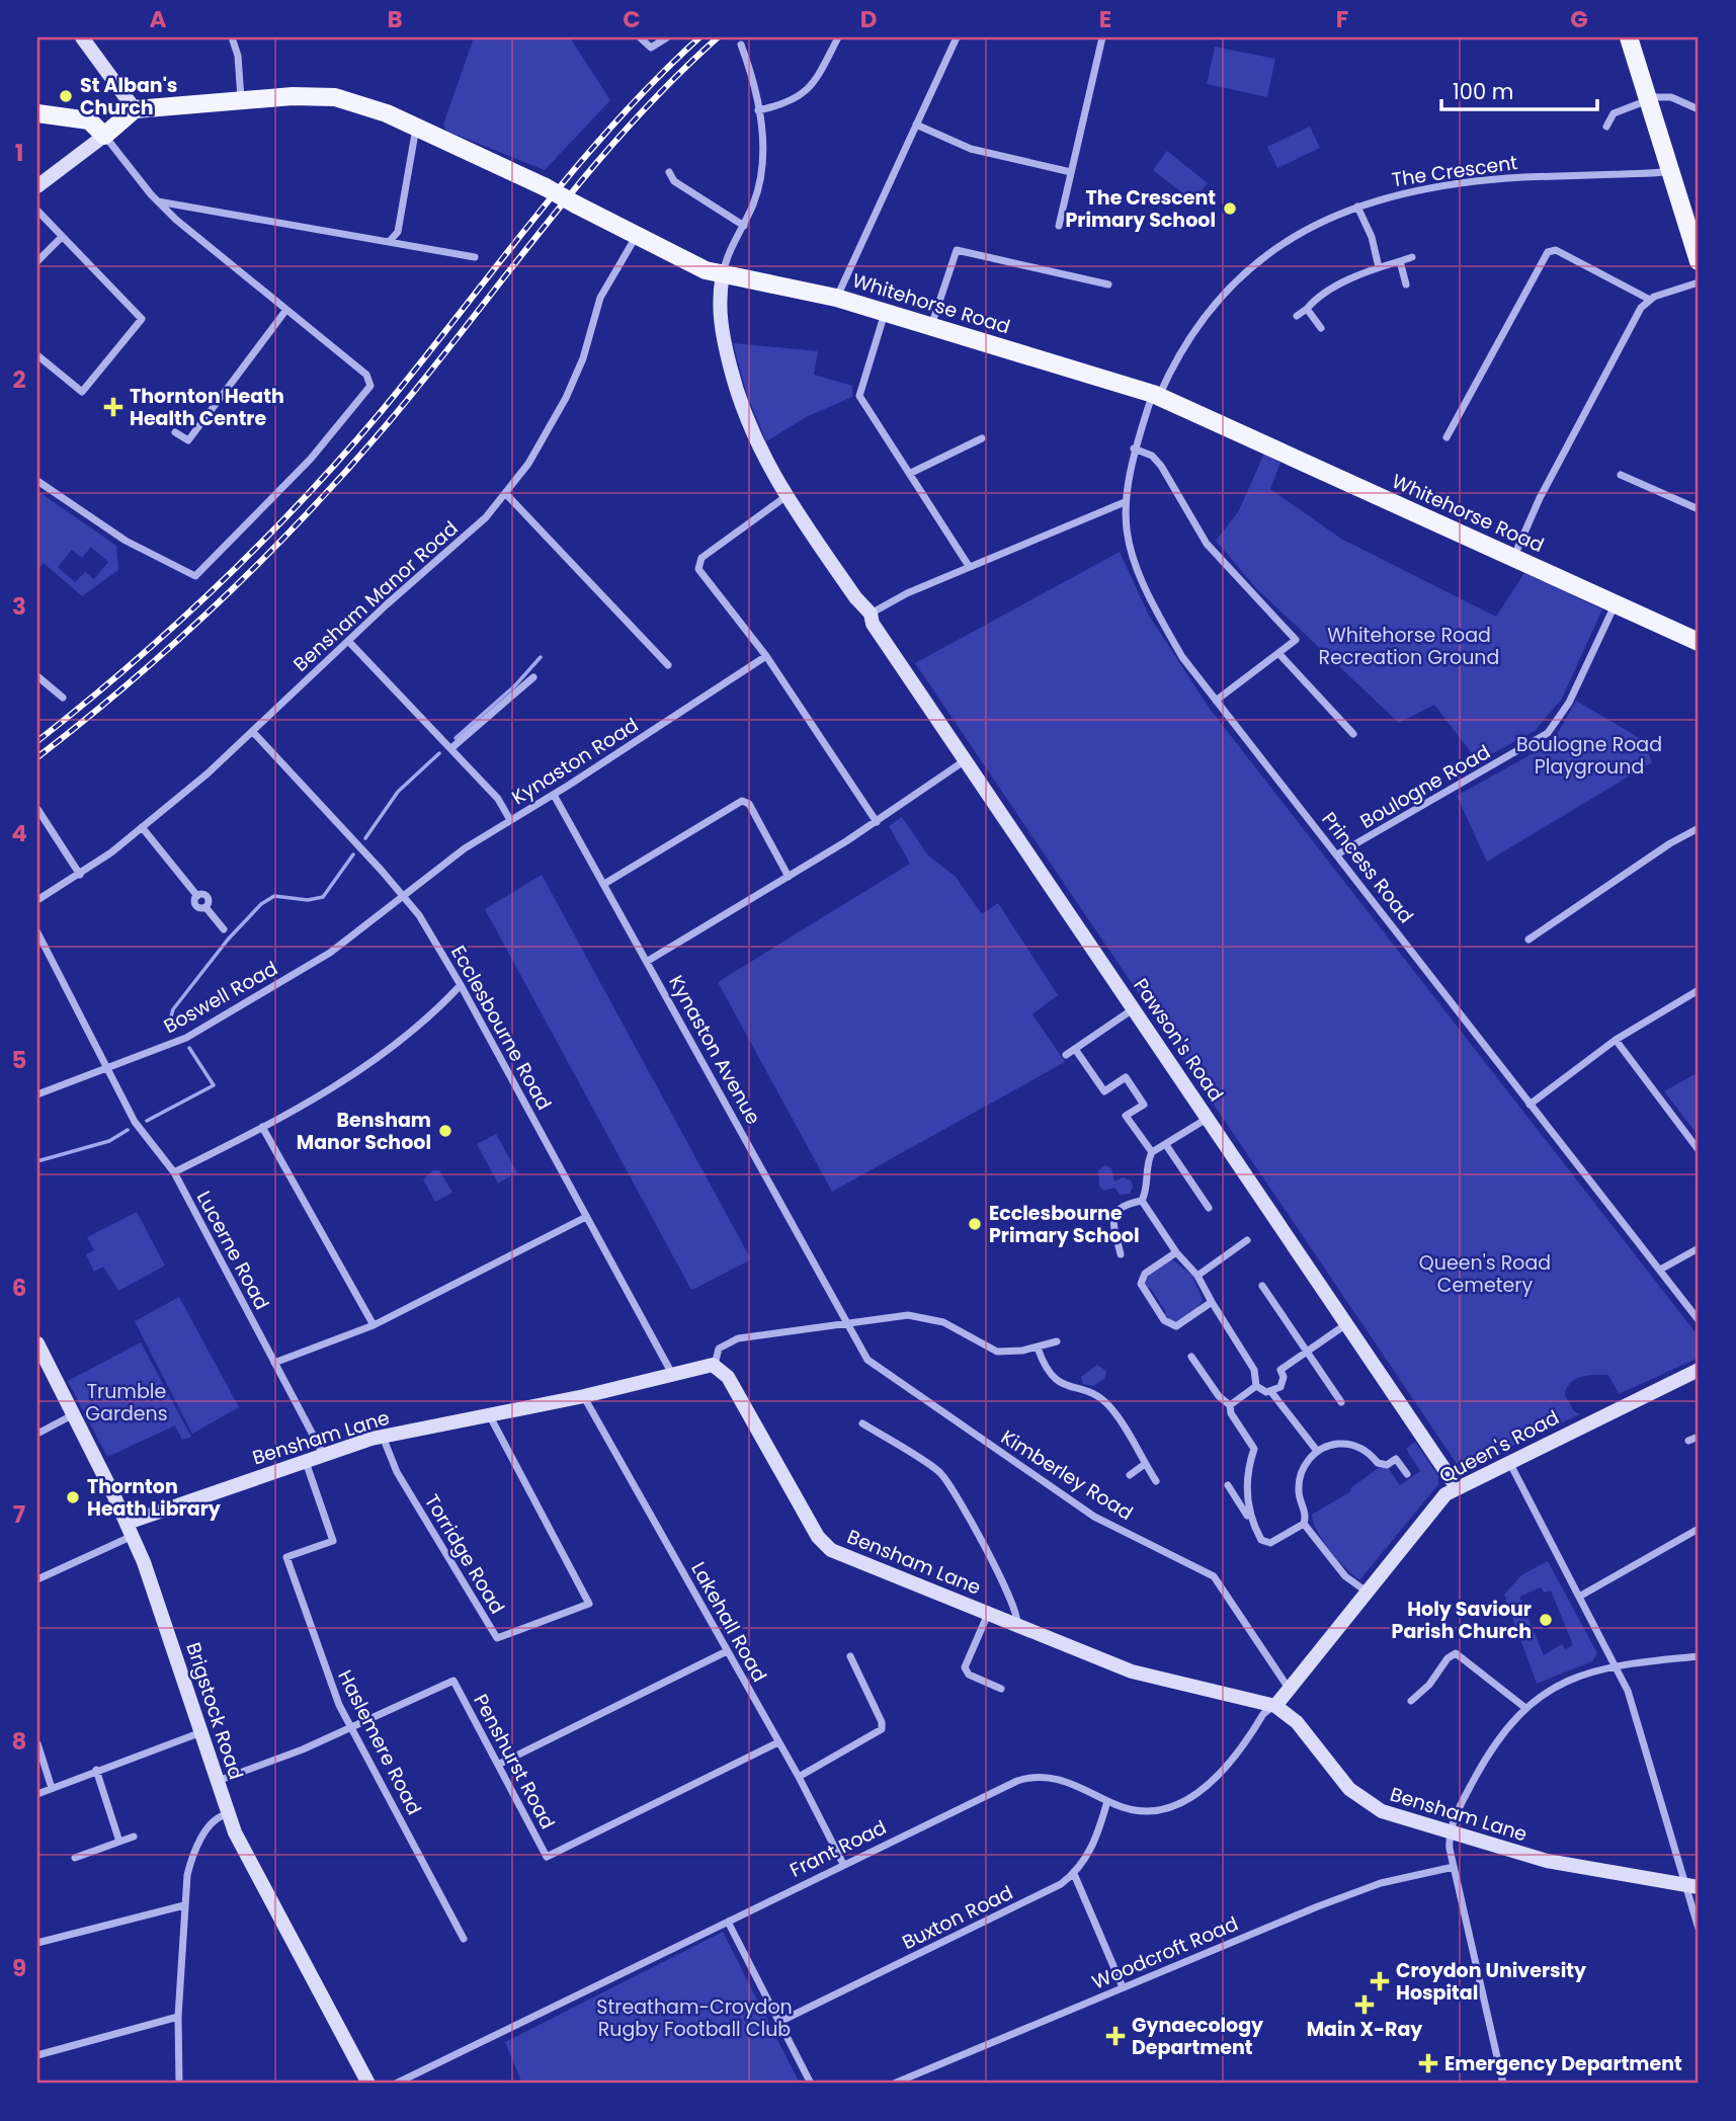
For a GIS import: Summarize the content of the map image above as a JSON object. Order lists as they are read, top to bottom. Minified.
{"streets":{"main road":["Whitehorse Road"],"street":["The Crescent","Bensham Manor Road","Kynaston Road","Boulogne Road","Princess Road","Boswell Road","Ecclesbourne Road","Pawson's Road","Kynaston Avenue","Lucerne Road","Bensham Lane","Queen's Road","Kimberley Road","Torridge Road","Lakehall Road","Brigstock Road","Haslemere Road","Penshurst Road","Frant Road","Buxton Road","Woodcroft Road"]},"crossings":[["The Crescent","Whitehorse Road"],["The Crescent","Princess Road"],["Whitehorse Road","Bensham Manor Road"],["Whitehorse Road","Boulogne Road"],["Whitehorse Road","Princess Road"],["Bensham Manor Road","Ecclesbourne Road"],["Kynaston Road","Boswell Road"],["Kynaston Road","Ecclesbourne Road"],["Kynaston Road","Kynaston Avenue"],["Boulogne Road","Princess Road"],["Boswell Road","Ecclesbourne Road"],["Boswell Road","Lucerne Road"],["Ecclesbourne Road","Bensham Lane"],["Pawson's Road","Queen's Road"],["Kynaston Avenue","Kimberley Road"],["Lucerne Road","Bensham Lane"],["Bensham Lane","Queen's Road"],["Bensham Lane","Torridge Road"],["Bensham Lane","Lakehall Road"],["Bensham Lane","Brigstock Road"],["Bensham Lane","Haslemere Road"],["Bensham Lane","Frant Road"],["Queen's Road","Kimberley Road"],["Queen's Road","Frant Road"],["Lakehall Road","Penshurst Road"],["Lakehall Road","Frant Road"],["Brigstock Road","Penshurst Road"],["Haslemere Road","Penshurst Road"],["Frant Road","Buxton Road"]],"parks":["Whitehorse Road Recreation Ground","Boulogne Road Playground","Queen's Road Cemetery","Trumble Gardens","Streatham-Croydon Rugby Football Club"],"places":{"other":["St Alban's Church","The Crescent Primary School","Bensham Manor School","Ecclesbourne Primary School","Thornton Heath Library","Holy Saviour Parish Church"],"health":["Thornton Heath Health Centre","Croydon University Hospital","Main X-Ray","Gynaecology Department","Emergency Department"]},"scale_bar":"100 m","grid":{"columns":["A","B","C","D","E","F","G"],"rows":["1","2","3","4","5","6","7","8","9"]}}
